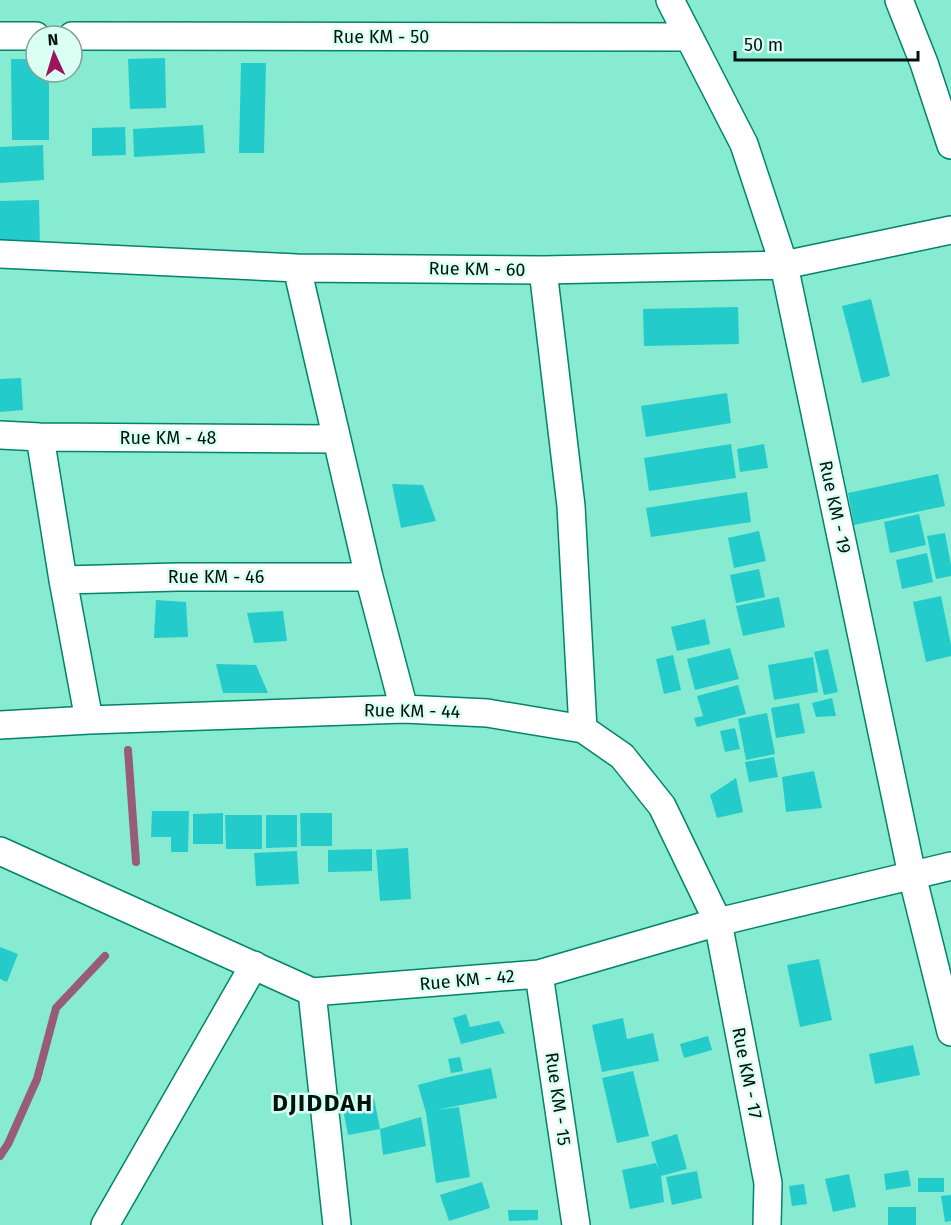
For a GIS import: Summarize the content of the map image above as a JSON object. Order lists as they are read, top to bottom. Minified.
{"streets":{"street":["Rue KM - 50","Rue KM - 60","Rue KM - 48","Rue KM - 19","Rue KM - 46","Rue KM - 44","Rue KM - 42","Rue KM - 17","Rue KM - 15"]},"crossings":[["Rue KM - 50","Rue KM - 19"],["Rue KM - 60","Rue KM - 19"],["Rue KM - 19","Rue KM - 42"],["Rue KM - 44","Rue KM - 42"],["Rue KM - 44","Rue KM - 17"],["Rue KM - 42","Rue KM - 17"],["Rue KM - 42","Rue KM - 15"]],"districts":["DJIDDAH"],"scale_bar":"50 m","north":"top"}
